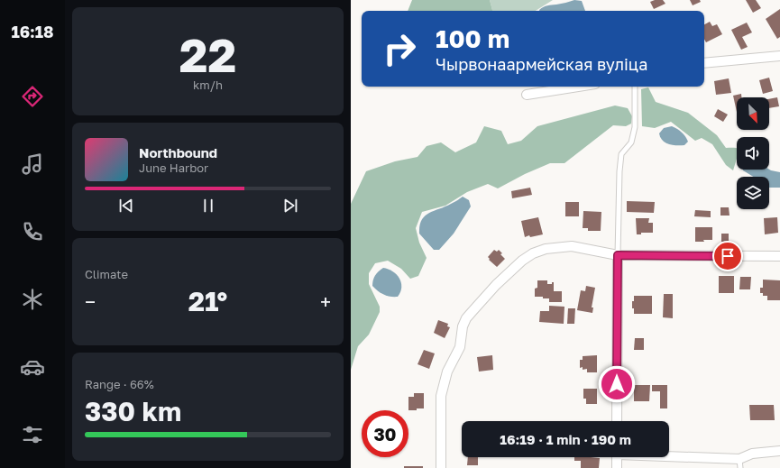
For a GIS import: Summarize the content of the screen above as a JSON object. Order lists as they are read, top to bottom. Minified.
{"north":"bottom right","page":{"tabs":"16:18","tile":[["22","km/h"],"Climate",["Range · 66%","330 km"]],"turn":["100 m","Чырвонаармейская вуліца"],"song":["Northbound","June Harbor"],"heat":["−","21°","+"],"limit":"30","trip":"16:19 · 1 min · 190 m"}}
